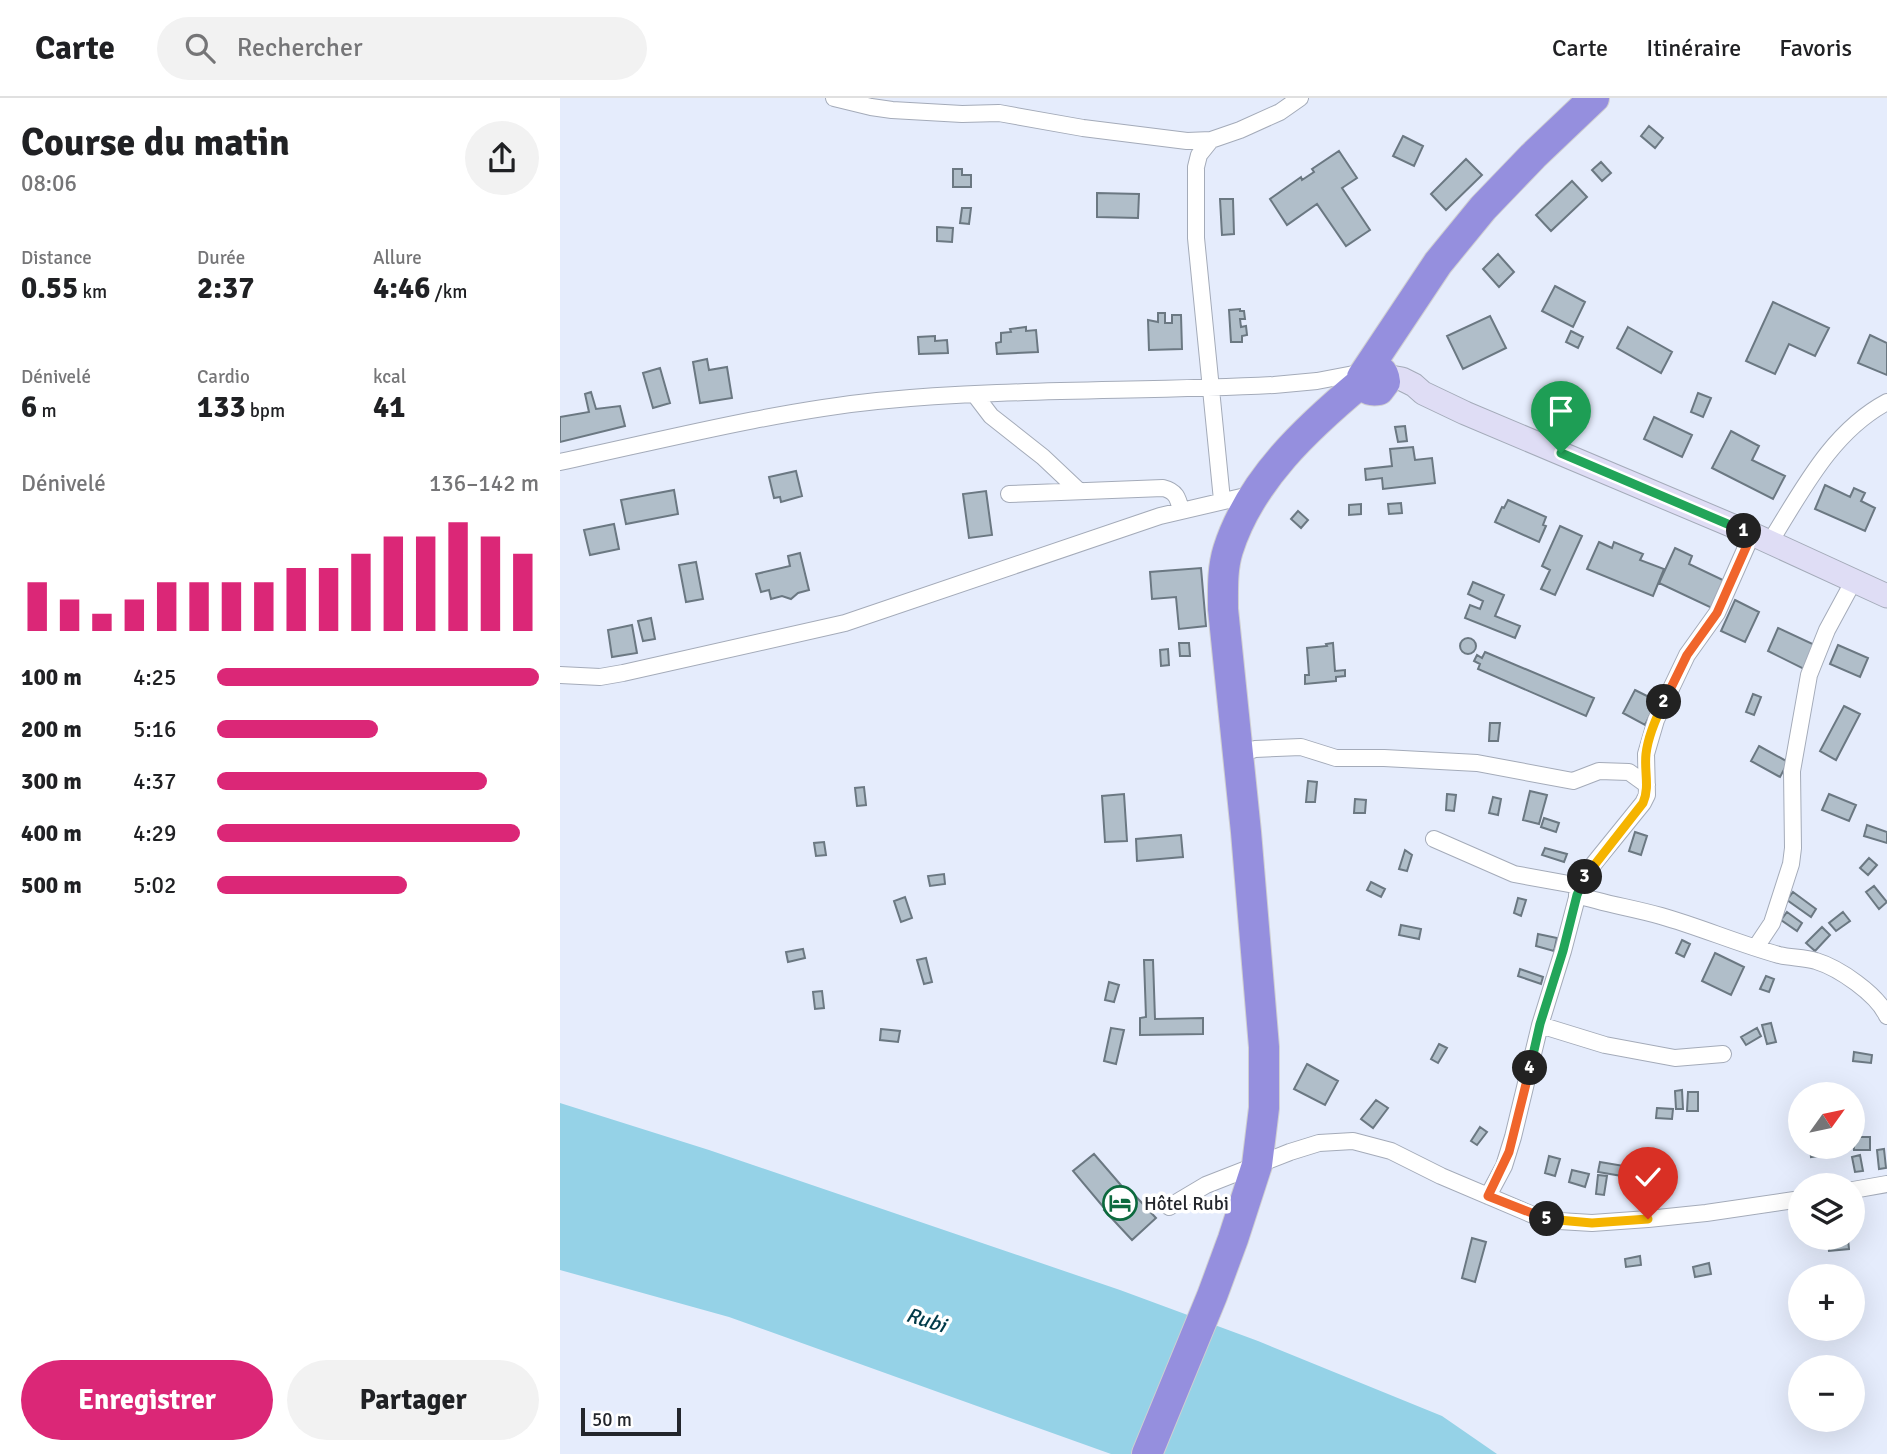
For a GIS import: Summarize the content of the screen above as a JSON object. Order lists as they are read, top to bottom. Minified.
{"water":["Rubi"],"places":{"hotel":["Hôtel Rubi"]},"scale_bar":"50 m","north":"top right","page":{"header":"Carte","search":"Rechercher","nav":["Carte","Itinéraire","Favoris"],"heading":["Course du matin","08:06"],"stats":[["Distance","0.55 km"],["Durée","2:37"],["Allure","4:46 /km"],["Dénivelé","6 m"],["Cardio","133 bpm"],["kcal","41"]],"chart":["Dénivelé","136–142 m"],"pins":["1","2","3","4","5"],"list":[{"name":"100 m","note":"4:25"},{"name":"200 m","note":"5:16"},{"name":"300 m","note":"4:37"},{"name":"400 m","note":"4:29"},{"name":"500 m","note":"5:02"}],"map_buttons":["+","−"],"buttons":["Enregistrer","Partager"],"scale":"50 m"}}
